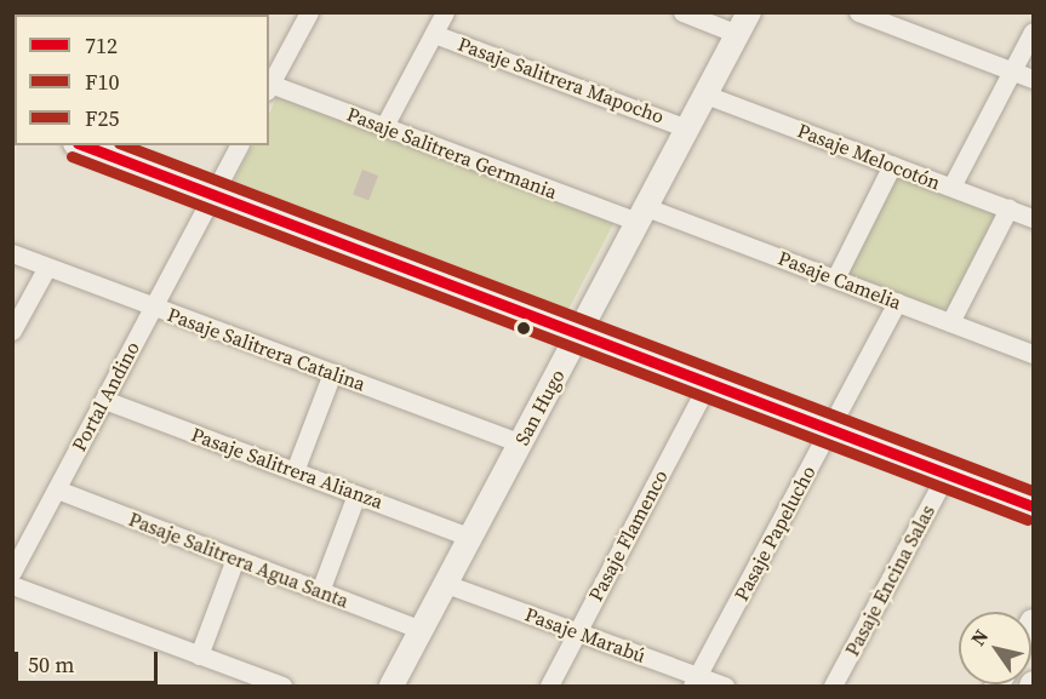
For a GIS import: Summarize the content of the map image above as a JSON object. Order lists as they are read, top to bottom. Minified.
{"streets":{"street":["Pasaje Salitrera Mapocho","Pasaje Salitrera Germania","Pasaje Melocotón","Pasaje Camelia","Pasaje Salitrera Catalina","Portal Andino","San Hugo","Pasaje Salitrera Alianza","Pasaje Papelucho","Pasaje Flamenco","Pasaje Salitrera Agua Santa","Pasaje Encina Salas","Pasaje Marabú"]},"crossings":[["Pasaje Salitrera Mapocho","San Hugo"],["Pasaje Salitrera Germania","Pasaje Camelia"],["Pasaje Salitrera Germania","San Hugo"],["Pasaje Melocotón","San Hugo"],["Pasaje Camelia","San Hugo"],["Pasaje Camelia","Pasaje Papelucho"],["Pasaje Salitrera Catalina","Portal Andino"],["Pasaje Salitrera Catalina","San Hugo"],["Portal Andino","Pasaje Salitrera Alianza"],["Portal Andino","Pasaje Salitrera Agua Santa"],["San Hugo","Pasaje Salitrera Alianza"],["San Hugo","Pasaje Salitrera Agua Santa"],["San Hugo","Pasaje Marabú"],["Pasaje Papelucho","Pasaje Marabú"],["Pasaje Flamenco","Pasaje Marabú"]],"lines":["transit line 712","transit line F25","transit line F10"],"legend":["712","F10","F25"],"scale_bar":"50 m","north":"top left"}
